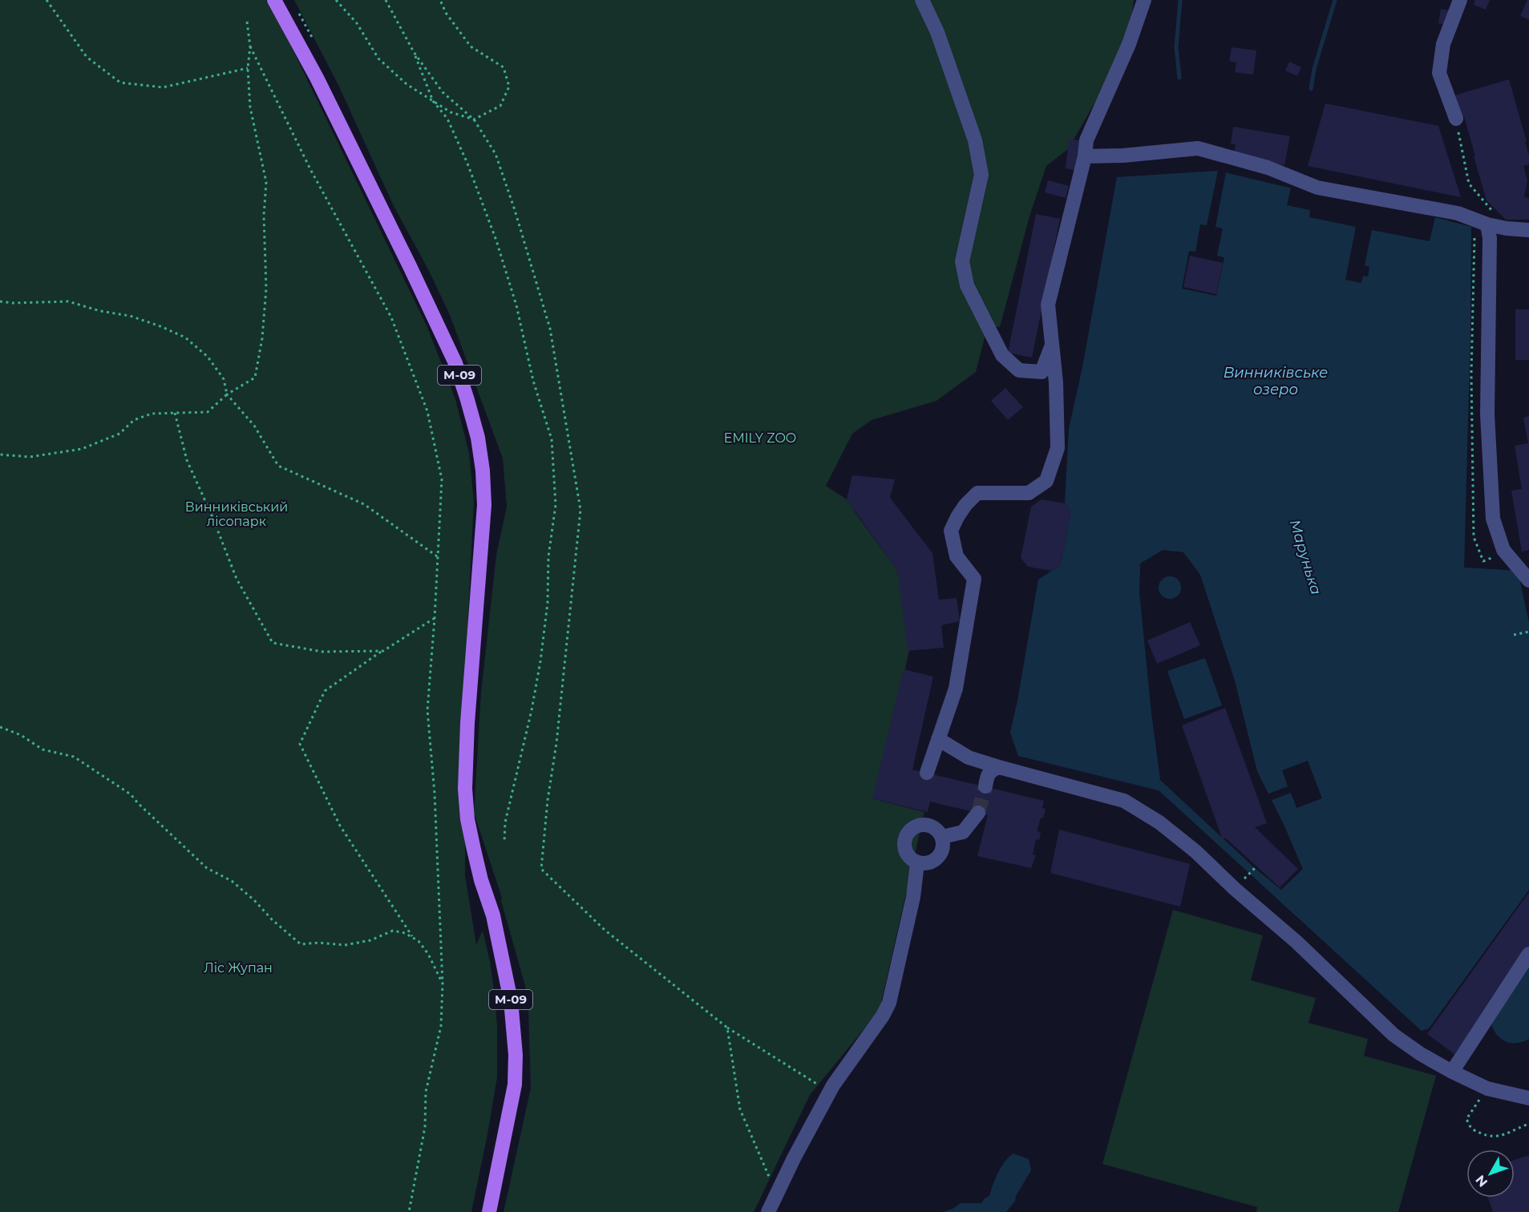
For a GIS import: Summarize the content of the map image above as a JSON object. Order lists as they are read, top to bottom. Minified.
{"streets":{"main road":["М-09"]},"water":["Винниківське озеро","Марунька"],"parks":["EMILY ZOO","Винниківський лісопарк","Ліс Жупан"],"north":"bottom left"}
